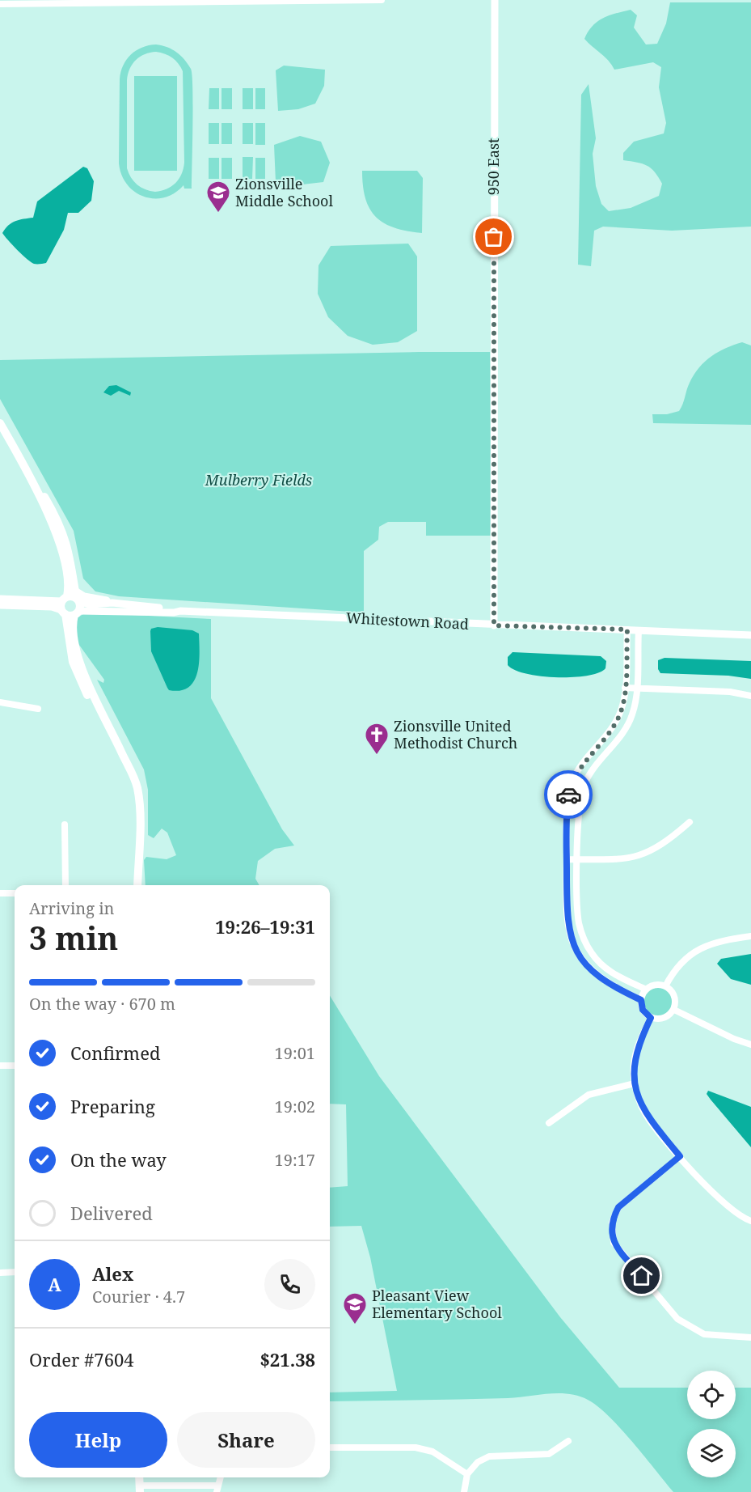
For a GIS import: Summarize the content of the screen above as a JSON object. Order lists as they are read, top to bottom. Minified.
{"streets":{"street":["950 East","Whitestown Road"]},"crossings":[["950 East","Whitestown Road"]],"parks":["Mulberry Fields"],"places":{"school or university":["Zionsville Middle School","Pleasant View Elementary School"],"church":["Zionsville United Methodist Church"]},"page":{"heading":["3 min","Arriving in","19:26–19:31"],"panel":["Alex","Courier · 4.7","Order #7604","$21.38"],"bar":"On the way · 670 m","list":[["Confirmed","19:01"],["Preparing","19:02"],["On the way","19:17"],"Delivered"],"round":"A","buttons":["Help","Share"]}}
